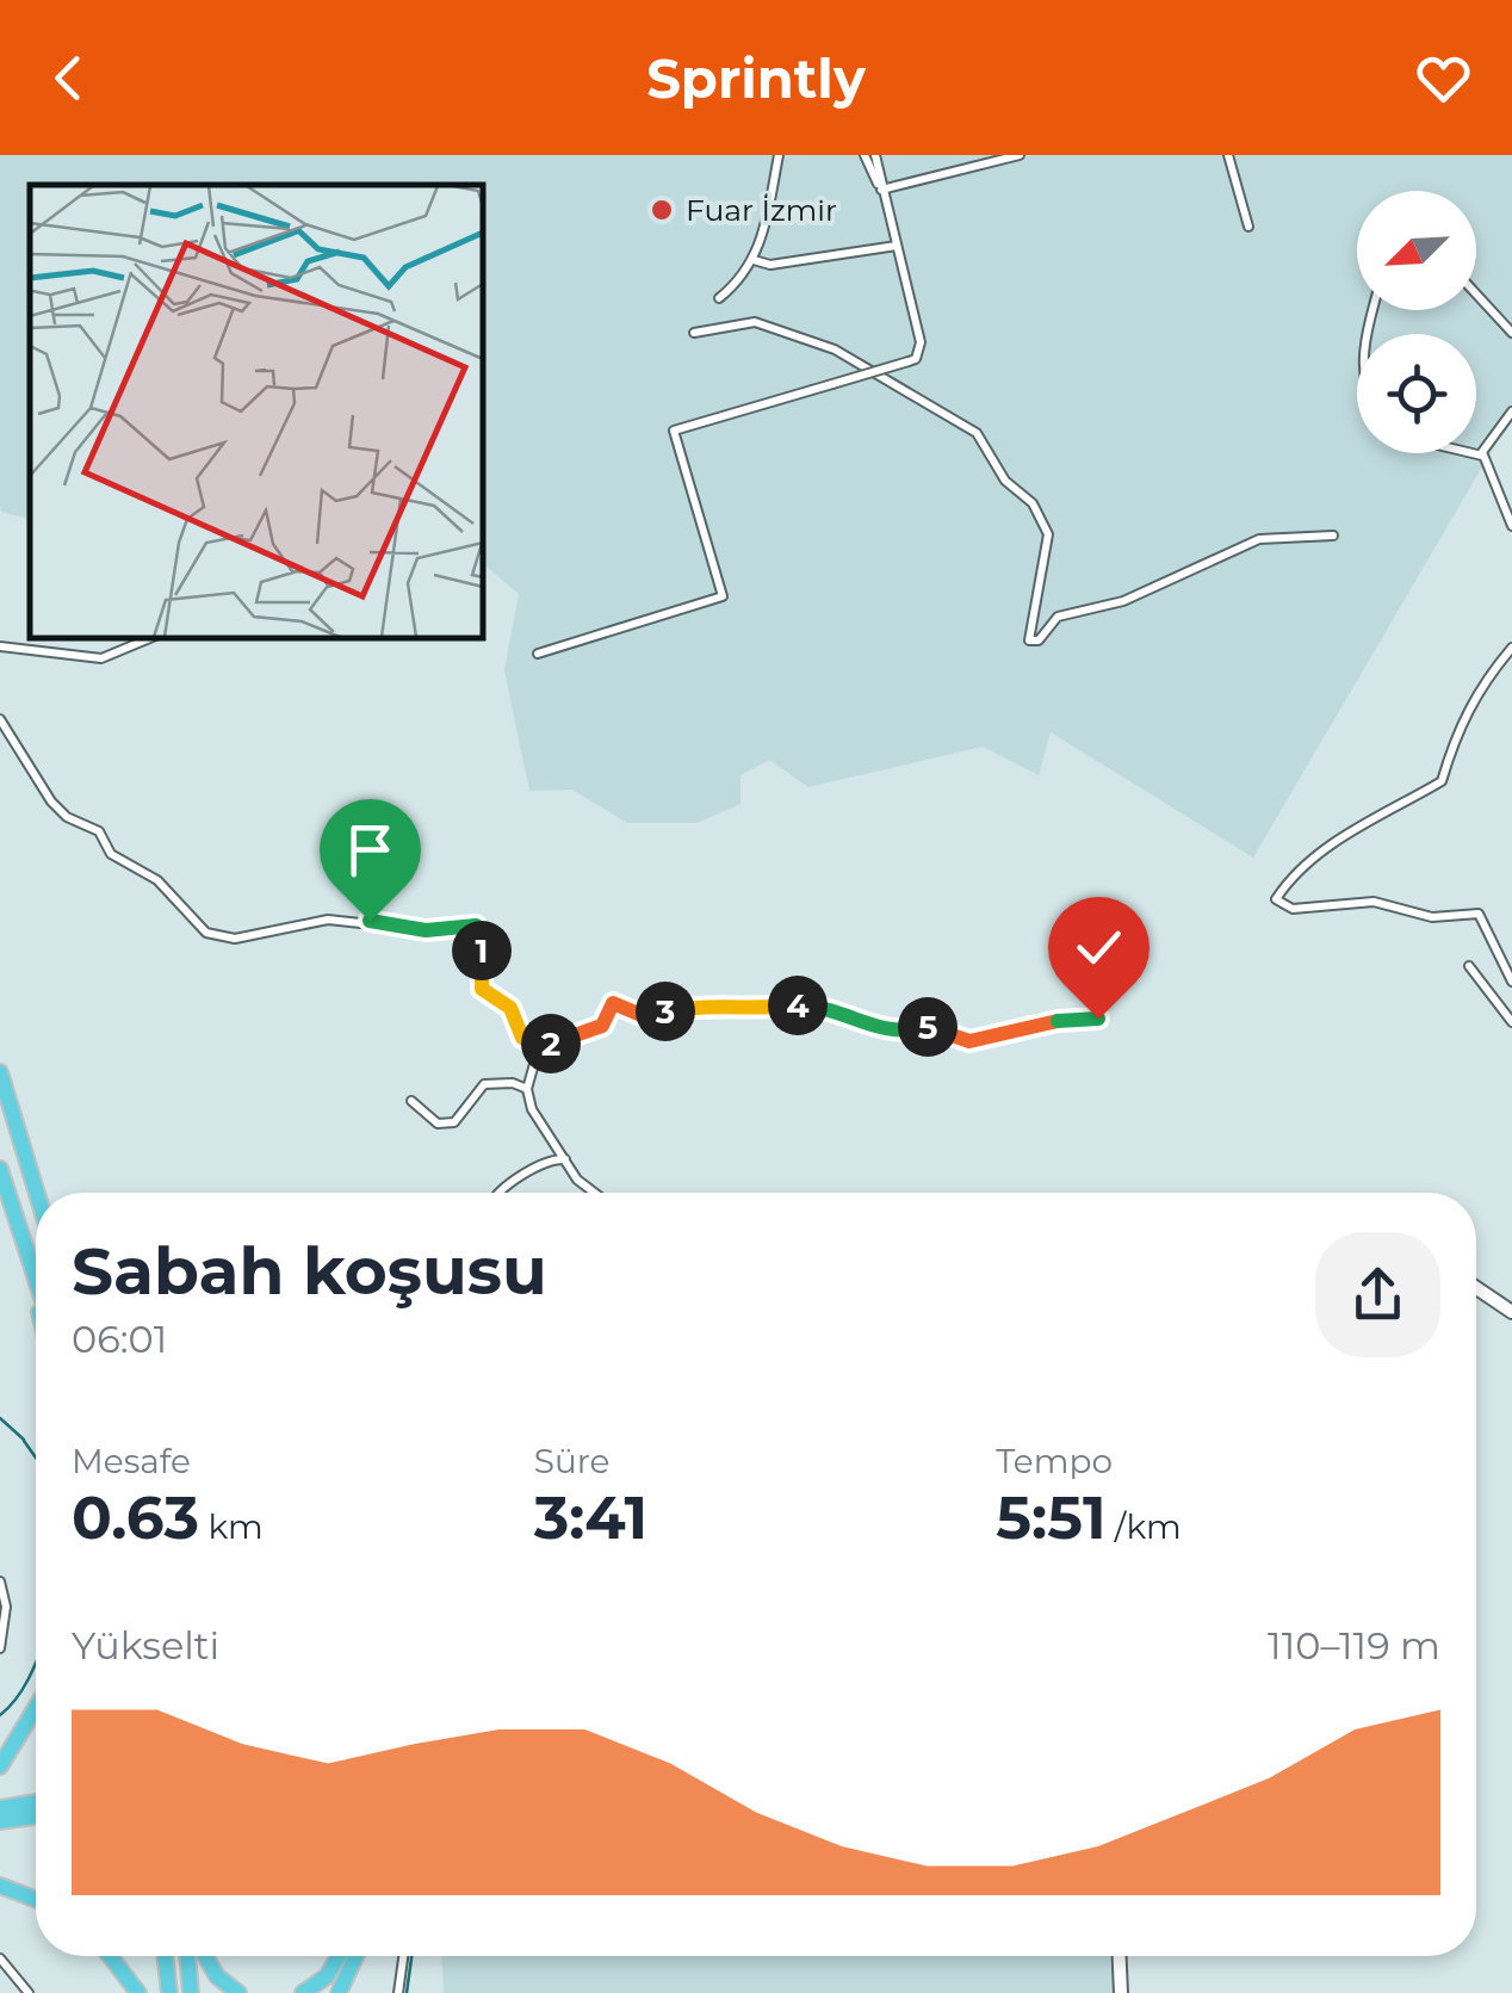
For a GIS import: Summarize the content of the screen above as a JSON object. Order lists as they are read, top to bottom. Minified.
{"places":["Fuar İzmir"],"north":"bottom left","page":{"header":"Sprintly","pins":["1","4","3","5","2"],"heading":["Sabah koşusu","06:01"],"stats":[["Mesafe","0.63 km"],["Süre","3:41"],["Tempo","5:51 /km"]],"chart":["Yükselti","110–119 m"]}}
